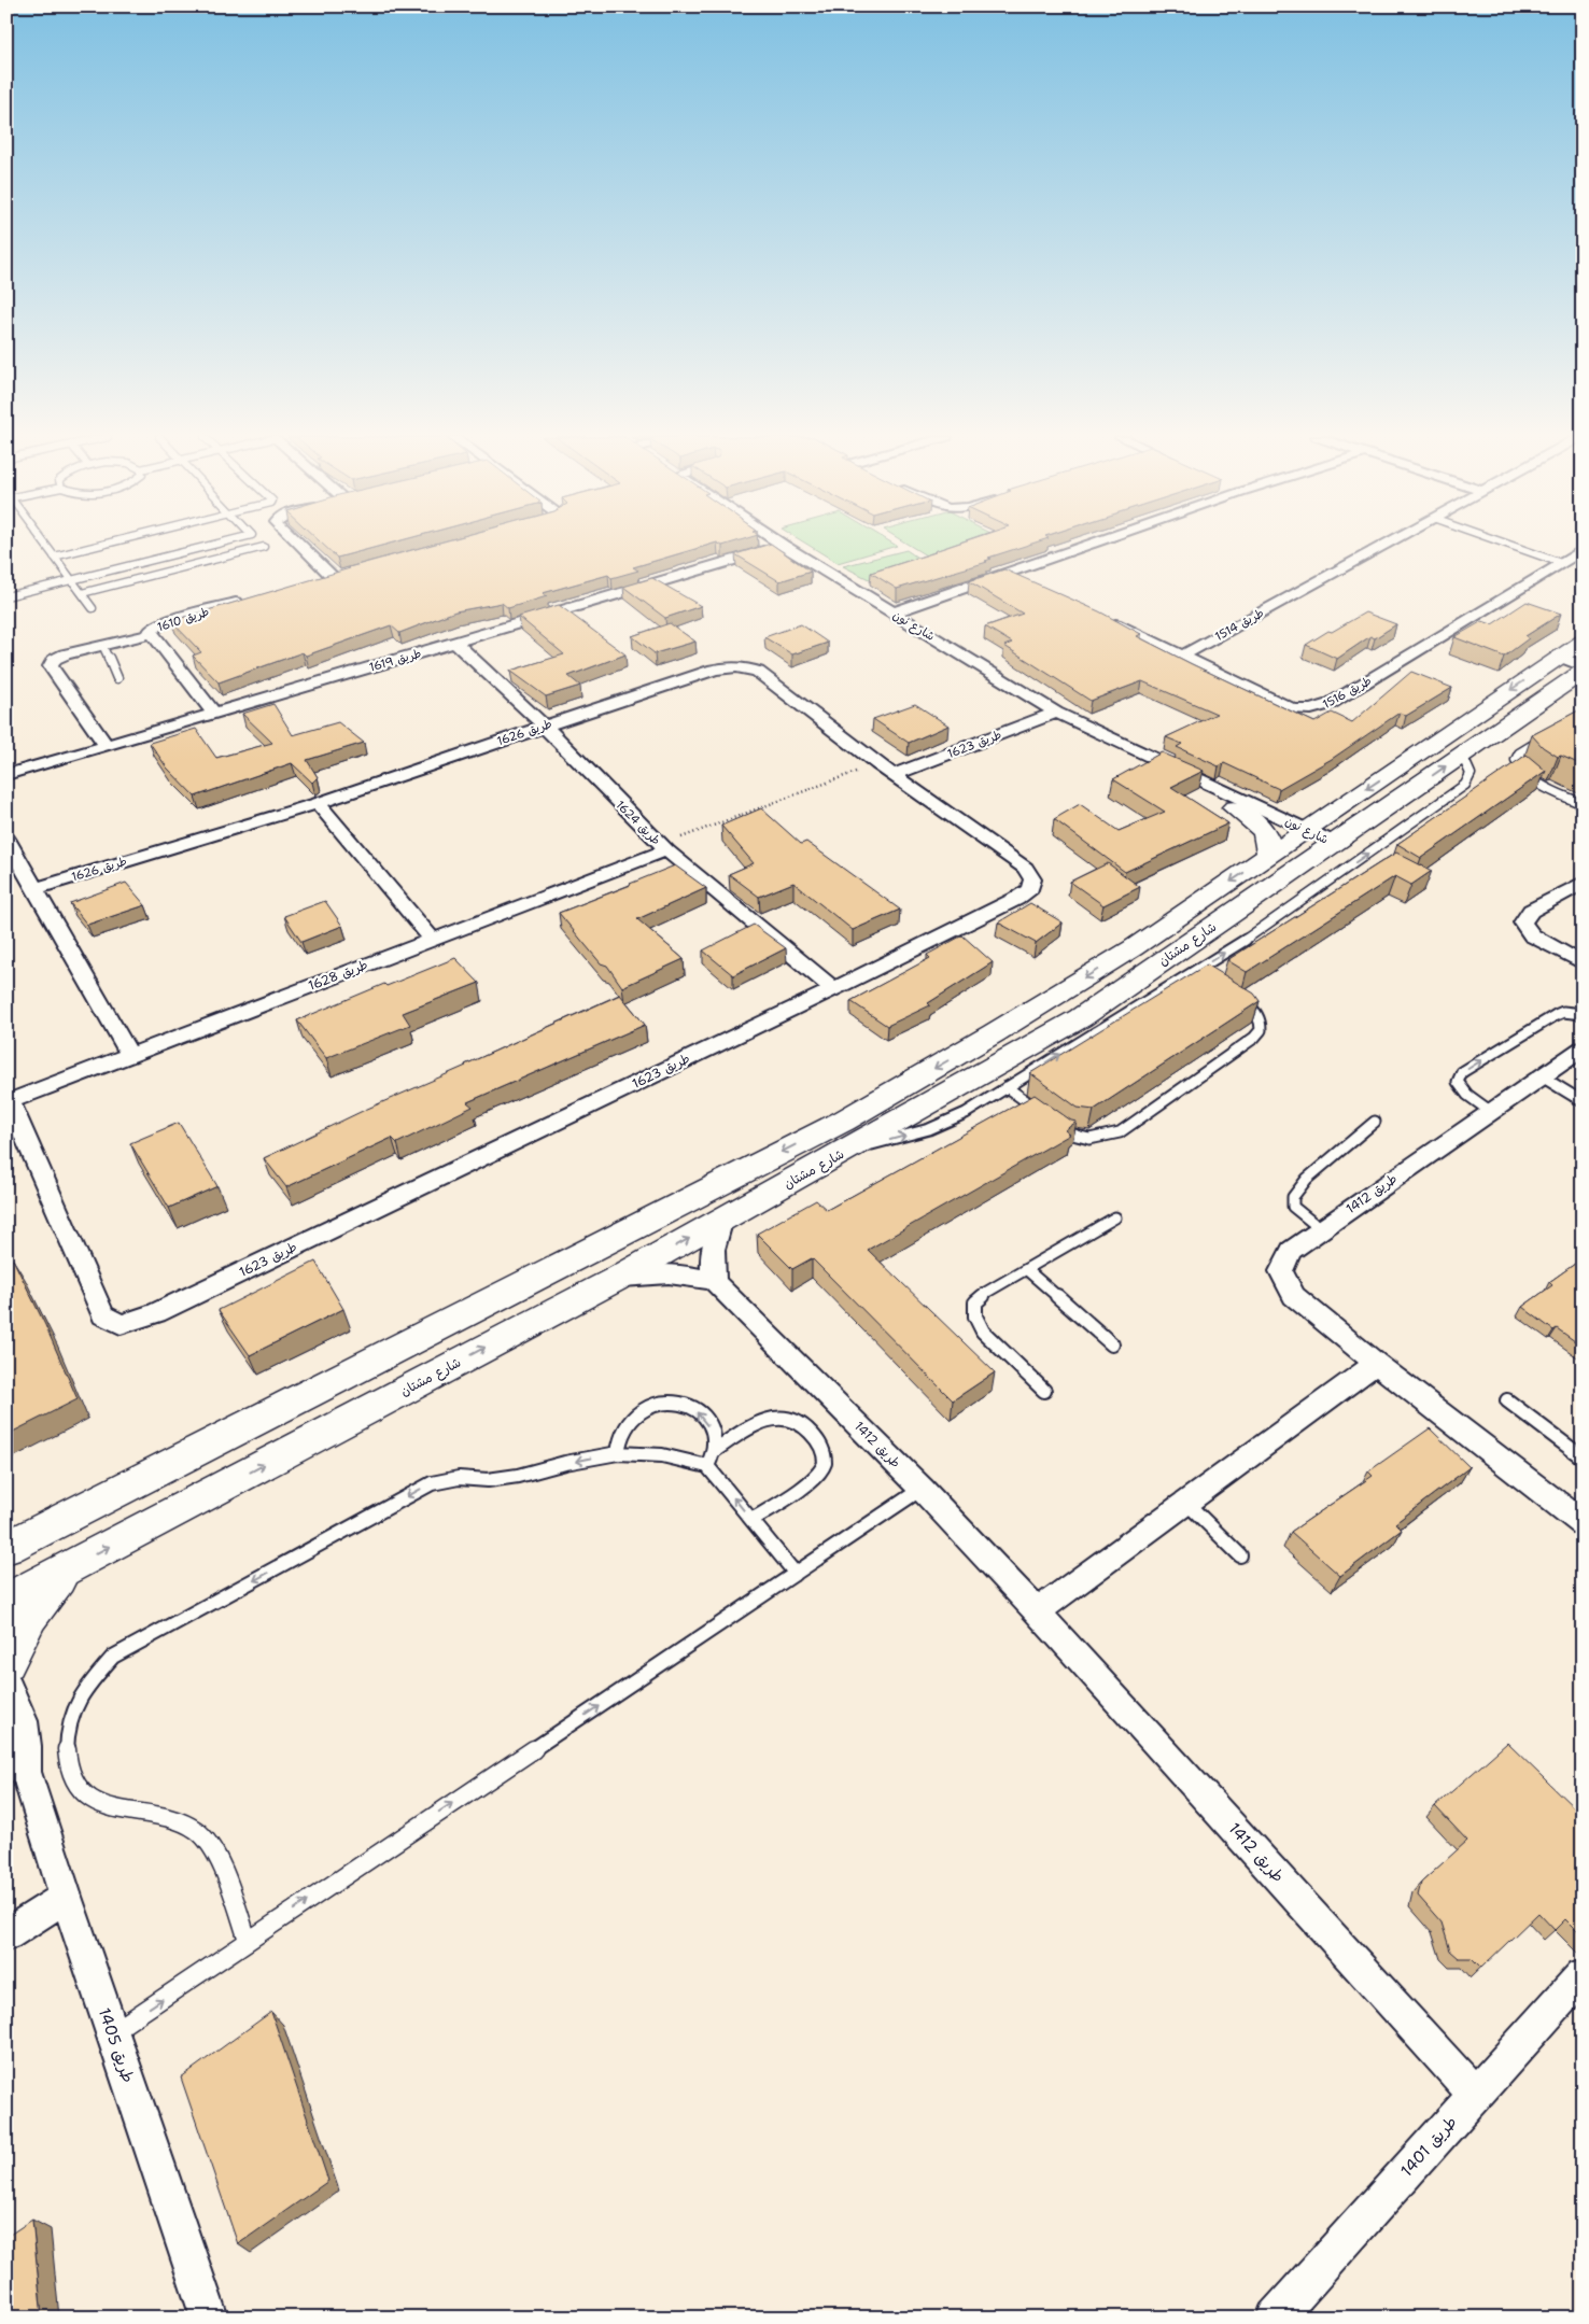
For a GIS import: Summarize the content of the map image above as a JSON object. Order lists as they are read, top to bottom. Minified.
{"streets":{"street":["طريق 1610","طريق 1514","شارع نون","طريق 1619","طريق 1516","طريق 1626","طريق 1623","طريق 1624","شارع مشتان","طريق 1628","طريق 1412","طريق 1405","طريق 1401"]},"crossings":[["طريق 1610","طريق 1619"],["طريق 1514","طريق 1516"],["شارع نون","طريق 1619"],["شارع نون","طريق 1623"],["شارع نون","شارع مشتان"],["طريق 1619","طريق 1624"],["طريق 1626","طريق 1623"],["طريق 1626","طريق 1624"],["طريق 1623","طريق 1624"],["طريق 1623","طريق 1628"],["طريق 1624","طريق 1628"],["طريق 1412","طريق 1401"]]}
